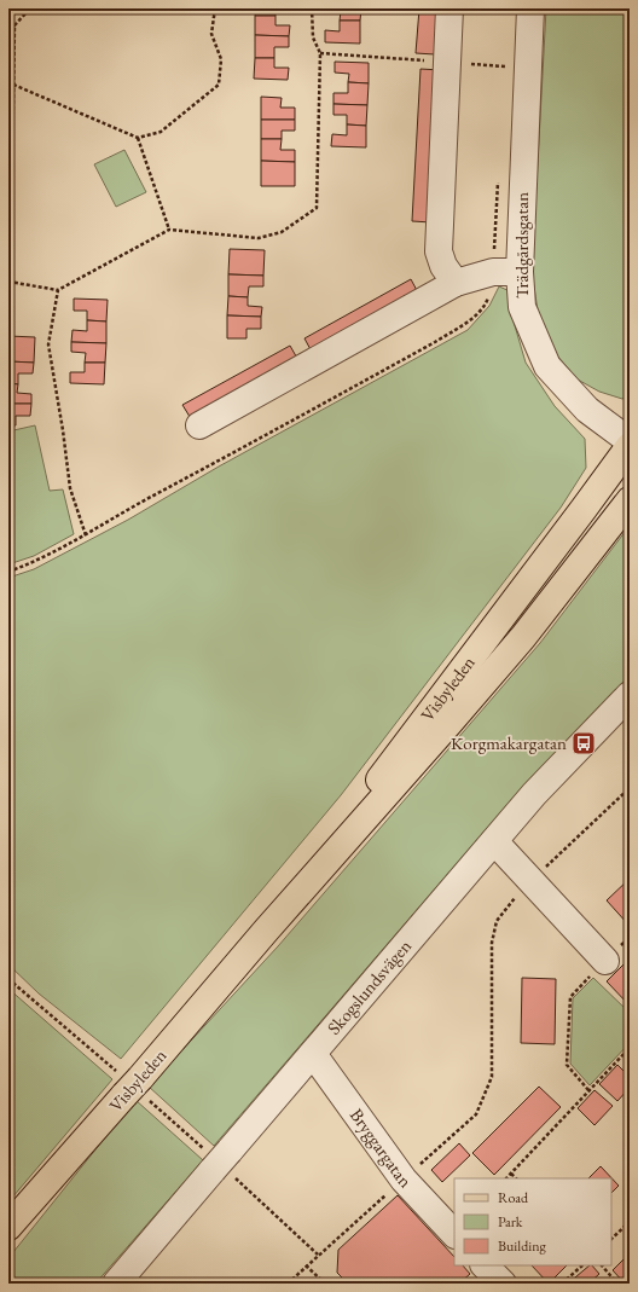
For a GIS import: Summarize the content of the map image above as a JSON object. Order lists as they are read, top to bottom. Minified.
{"streets":{"main road":["Visbyleden"],"street":["Trädgårdsgatan","Skogslundsvägen","Bryggargatan"]},"crossings":[["Skogslundsvägen","Bryggargatan"]],"places":{"bus stop":["Korgmakargatan"]},"legend":["Road","Park","Building"]}
